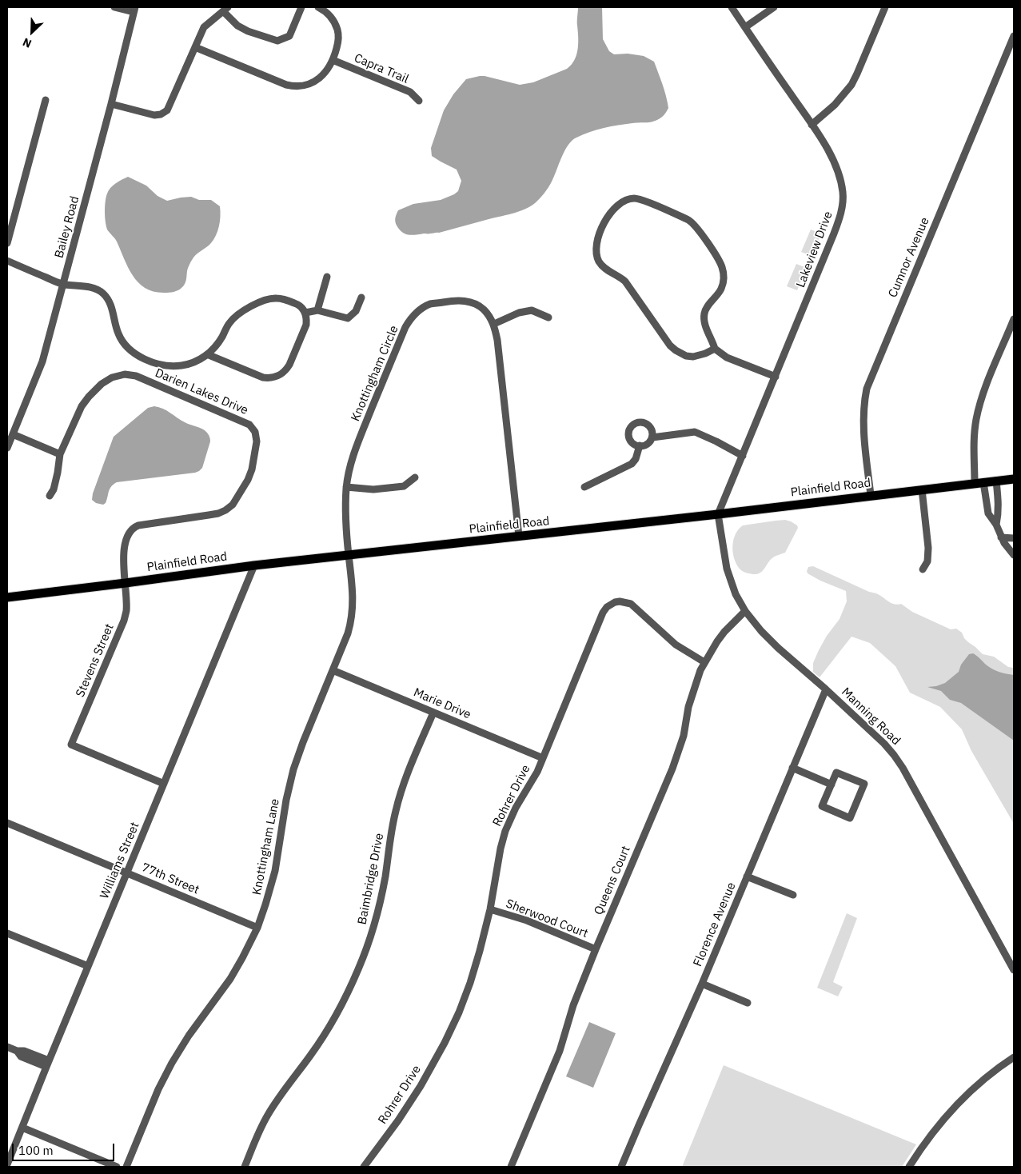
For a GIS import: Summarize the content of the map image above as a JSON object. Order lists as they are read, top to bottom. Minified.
{"streets":{"main road":["Plainfield Road"],"street":["Capra Trail","Bailey Road","Lakeview Drive","Cumnor Avenue","Knottingham Circle","Darien Lakes Drive","Stevens Street","Marie Drive","Manning Road","Rohrer Drive","Knottingham Lane","Williams Street","77th Street","Baimbridge Drive","Queens Court","Sherwood Court","Florence Avenue"]},"crossings":[["Lakeview Drive","Plainfield Road"],["Lakeview Drive","Manning Road"],["Cumnor Avenue","Plainfield Road"],["Knottingham Circle","Plainfield Road"],["Knottingham Circle","Knottingham Lane"],["Darien Lakes Drive","Plainfield Road"],["Darien Lakes Drive","Stevens Street"],["Plainfield Road","Stevens Street"],["Plainfield Road","Manning Road"],["Plainfield Road","Knottingham Lane"],["Plainfield Road","Williams Street"],["Stevens Street","Williams Street"],["Marie Drive","Rohrer Drive"],["Marie Drive","Knottingham Lane"],["Marie Drive","Baimbridge Drive"],["Manning Road","Queens Court"],["Manning Road","Florence Avenue"],["Rohrer Drive","Queens Court"],["Rohrer Drive","Sherwood Court"],["Knottingham Lane","77th Street"],["Williams Street","77th Street"],["Queens Court","Sherwood Court"]],"scale_bar":"100 m","north":"bottom left"}
